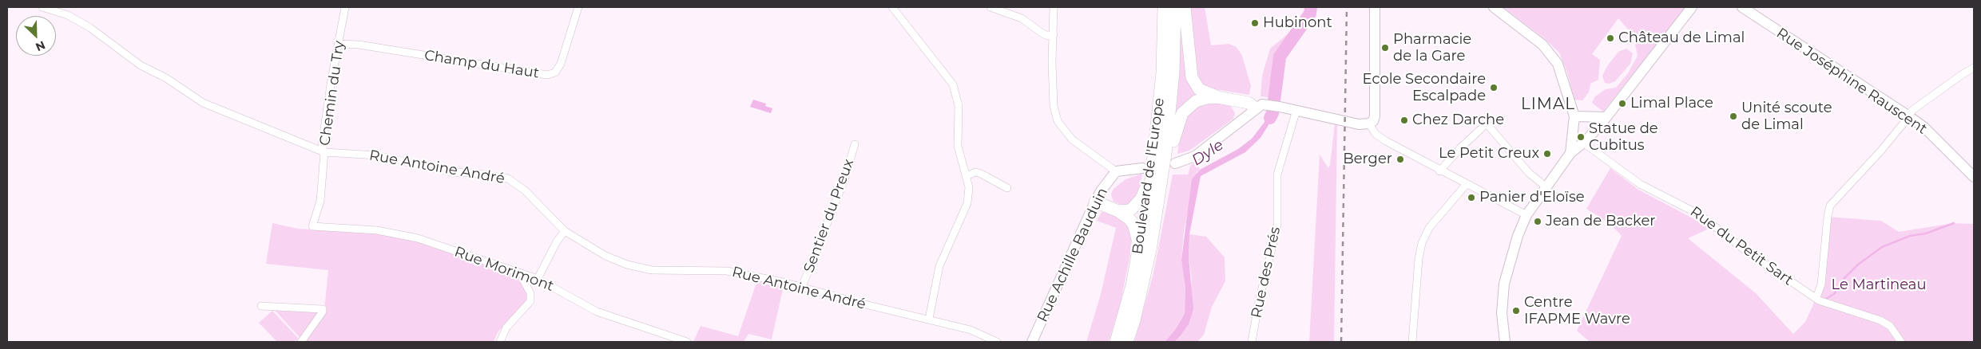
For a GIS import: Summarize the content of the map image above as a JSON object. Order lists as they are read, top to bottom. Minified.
{"streets":{"highway":["Boulevard de l'Europe"],"street":["Champ du Haut","Rue Joséphine Rauscent","Chemin du Try","Rue Antoine André","Sentier du Preux","Rue du Petit Sart","Rue Achille Bauduin","Rue Morimont","Rue des Prés"]},"crossings":[["Champ du Haut","Chemin du Try"],["Chemin du Try","Rue Antoine André"],["Chemin du Try","Rue Morimont"],["Rue Antoine André","Sentier du Preux"]],"districts":["LIMAL"],"water":["Dyle"],"parks":["Le Martineau"],"places":["Hubinont","Château de Limal","Pharmacie de la Gare","Ecole Secondaire Escalpade","Limal Place","Unité scoute de Limal","Chez Darche","Statue de Cubitus","Le Petit Creux","Berger","Panier d'Eloïse","Jean de Backer","Centre IFAPME Wavre"],"north":"bottom right"}
